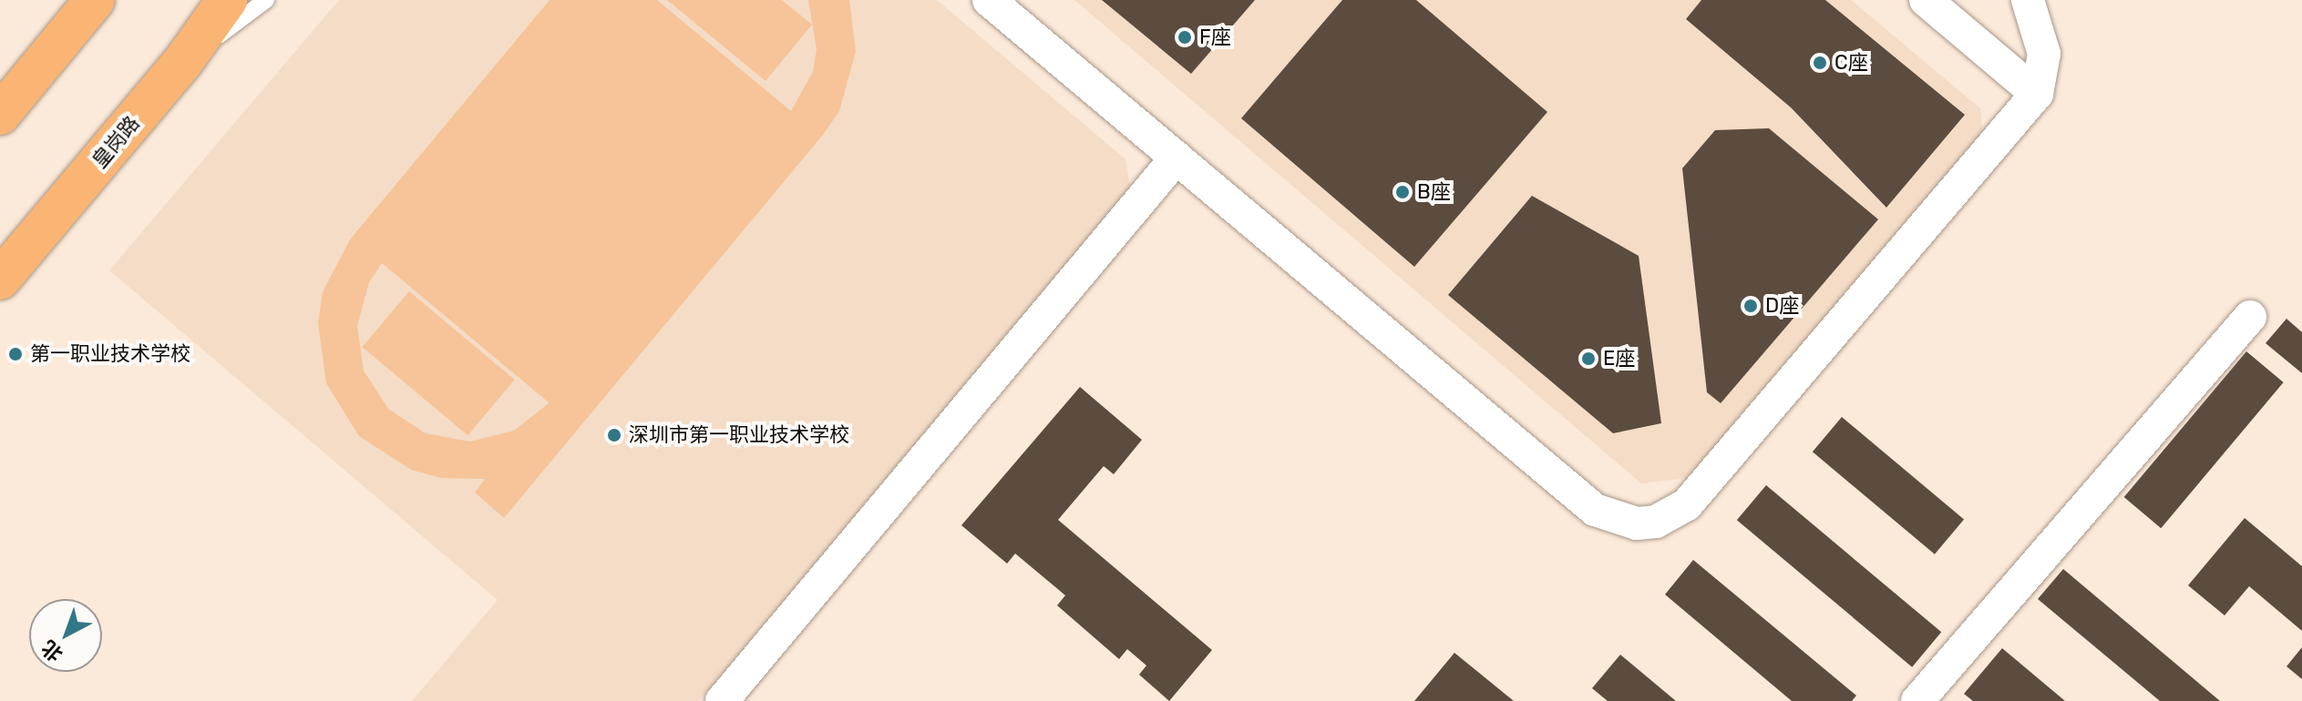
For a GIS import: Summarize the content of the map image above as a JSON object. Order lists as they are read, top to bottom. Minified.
{"streets":{"highway":["皇岗路"]},"places":["F座","C座","B座","D座","第一职业技术学校","E座","深圳市第一职业技术学校"],"north":"bottom left"}
